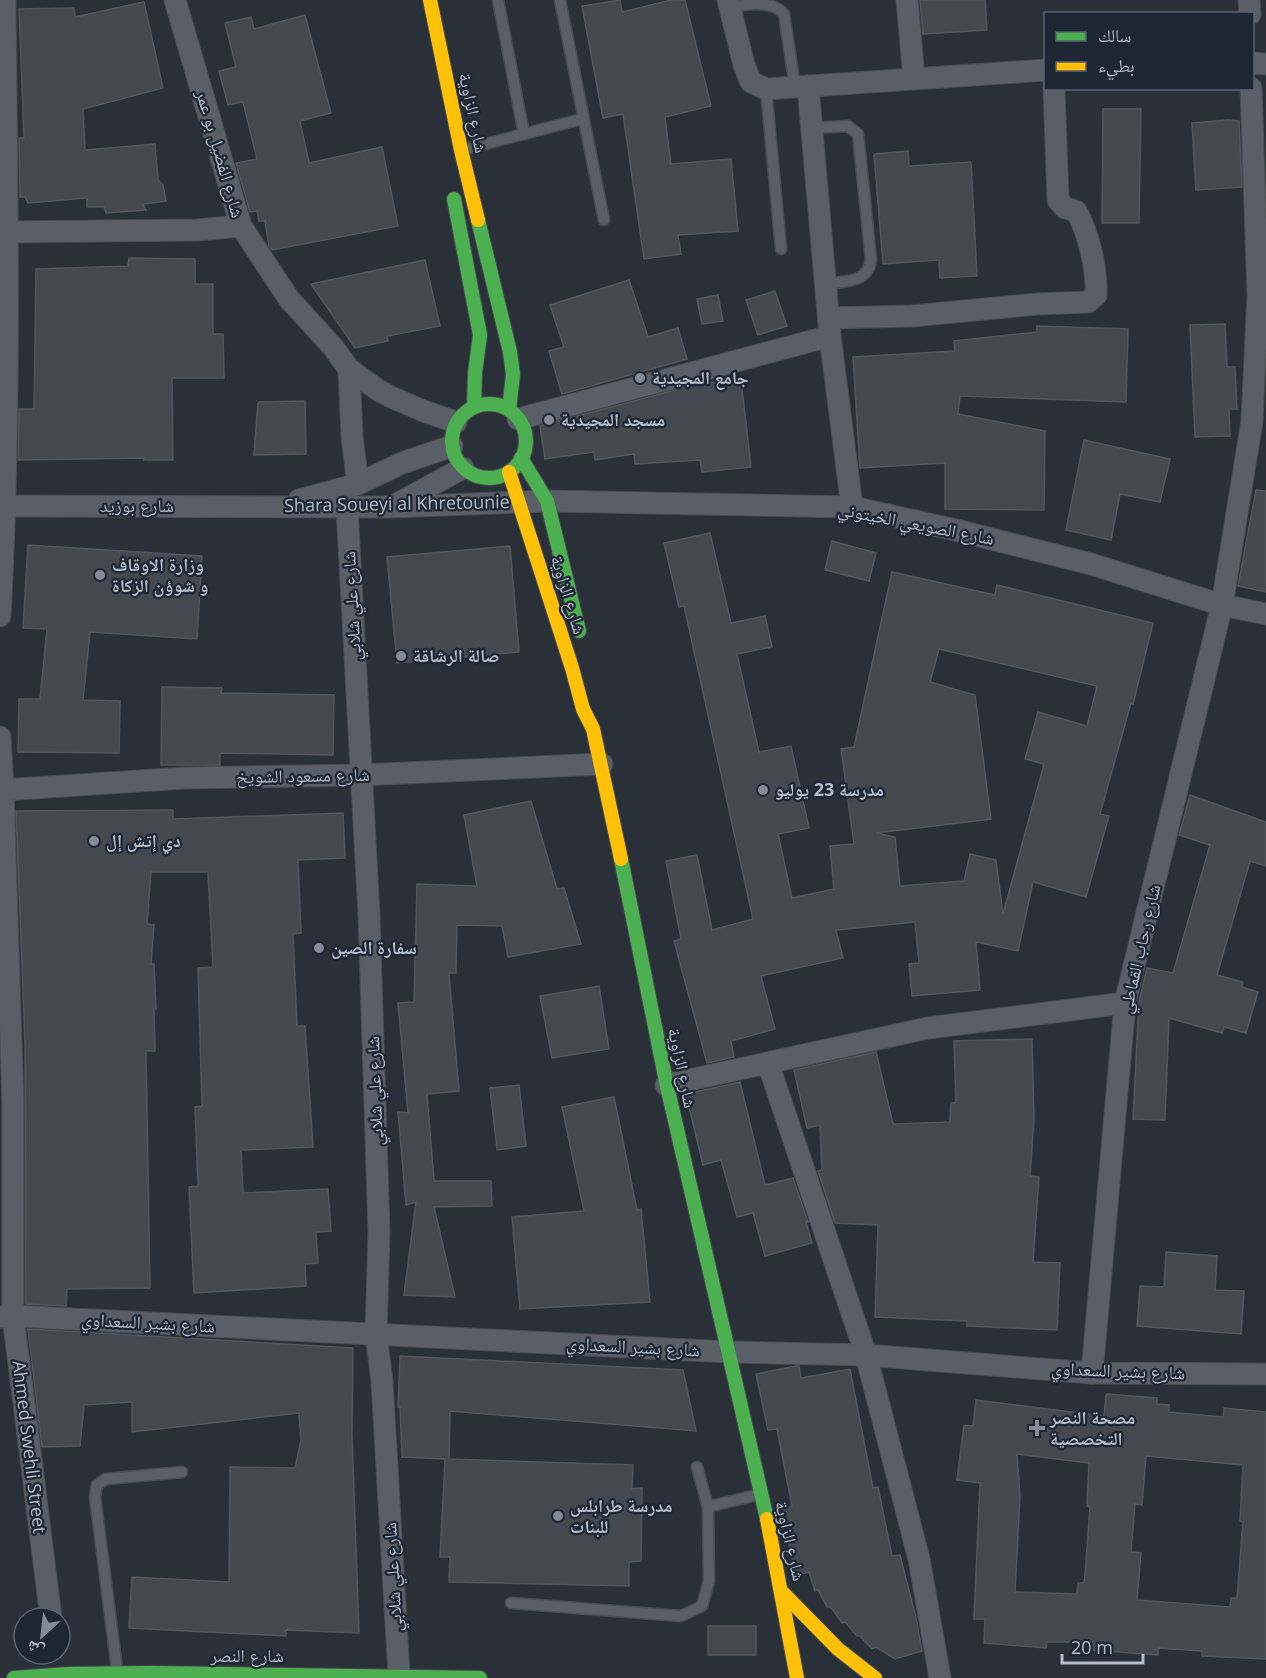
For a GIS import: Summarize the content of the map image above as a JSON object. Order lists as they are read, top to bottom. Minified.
{"streets":{"main road":["شارع الزاوية","شارع النصر"],"street":["شارع الفضيل بو عمر","Shara Soueyi al Khretounie","شارع بوزيد","شارع الصويعي الخيتوني","شارع علي شلابي","شارع مسعود الشويخ","شارع رحاب القماطي","شارع بشير السعداوي","Ahmed Swehli Street"]},"crossings":[["شارع الزاوية","شارع الفضيل بو عمر"],["شارع الزاوية","Shara Soueyi al Khretounie"],["شارع الزاوية","شارع الصويعي الخيتوني"],["شارع الزاوية","شارع مسعود الشويخ"],["شارع الزاوية","شارع بشير السعداوي"],["Shara Soueyi al Khretounie","شارع بوزيد"],["Shara Soueyi al Khretounie","شارع الصويعي الخيتوني"],["Shara Soueyi al Khretounie","شارع علي شلابي"],["شارع الصويعي الخيتوني","شارع رحاب القماطي"],["شارع علي شلابي","شارع مسعود الشويخ"],["شارع علي شلابي","شارع بشير السعداوي"],["شارع علي شلابي","شارع النصر"],["شارع مسعود الشويخ","Ahmed Swehli Street"],["شارع رحاب القماطي","شارع بشير السعداوي"],["شارع بشير السعداوي","Ahmed Swehli Street"]],"places":{"other":["جامع المجيدية","مسجد المجيدية","وزارة الاوقاف و شوؤن الزكاة","صالة الرشاقة","مدرسة 23 يوليو","دي إتش إل","سفارة الصين","مدرسة طرابلس للبنات"],"health":["مصحة النصر التخصصية"]},"legend":["سالك","بطيء"],"scale_bar":"20 m","north":"bottom left"}
